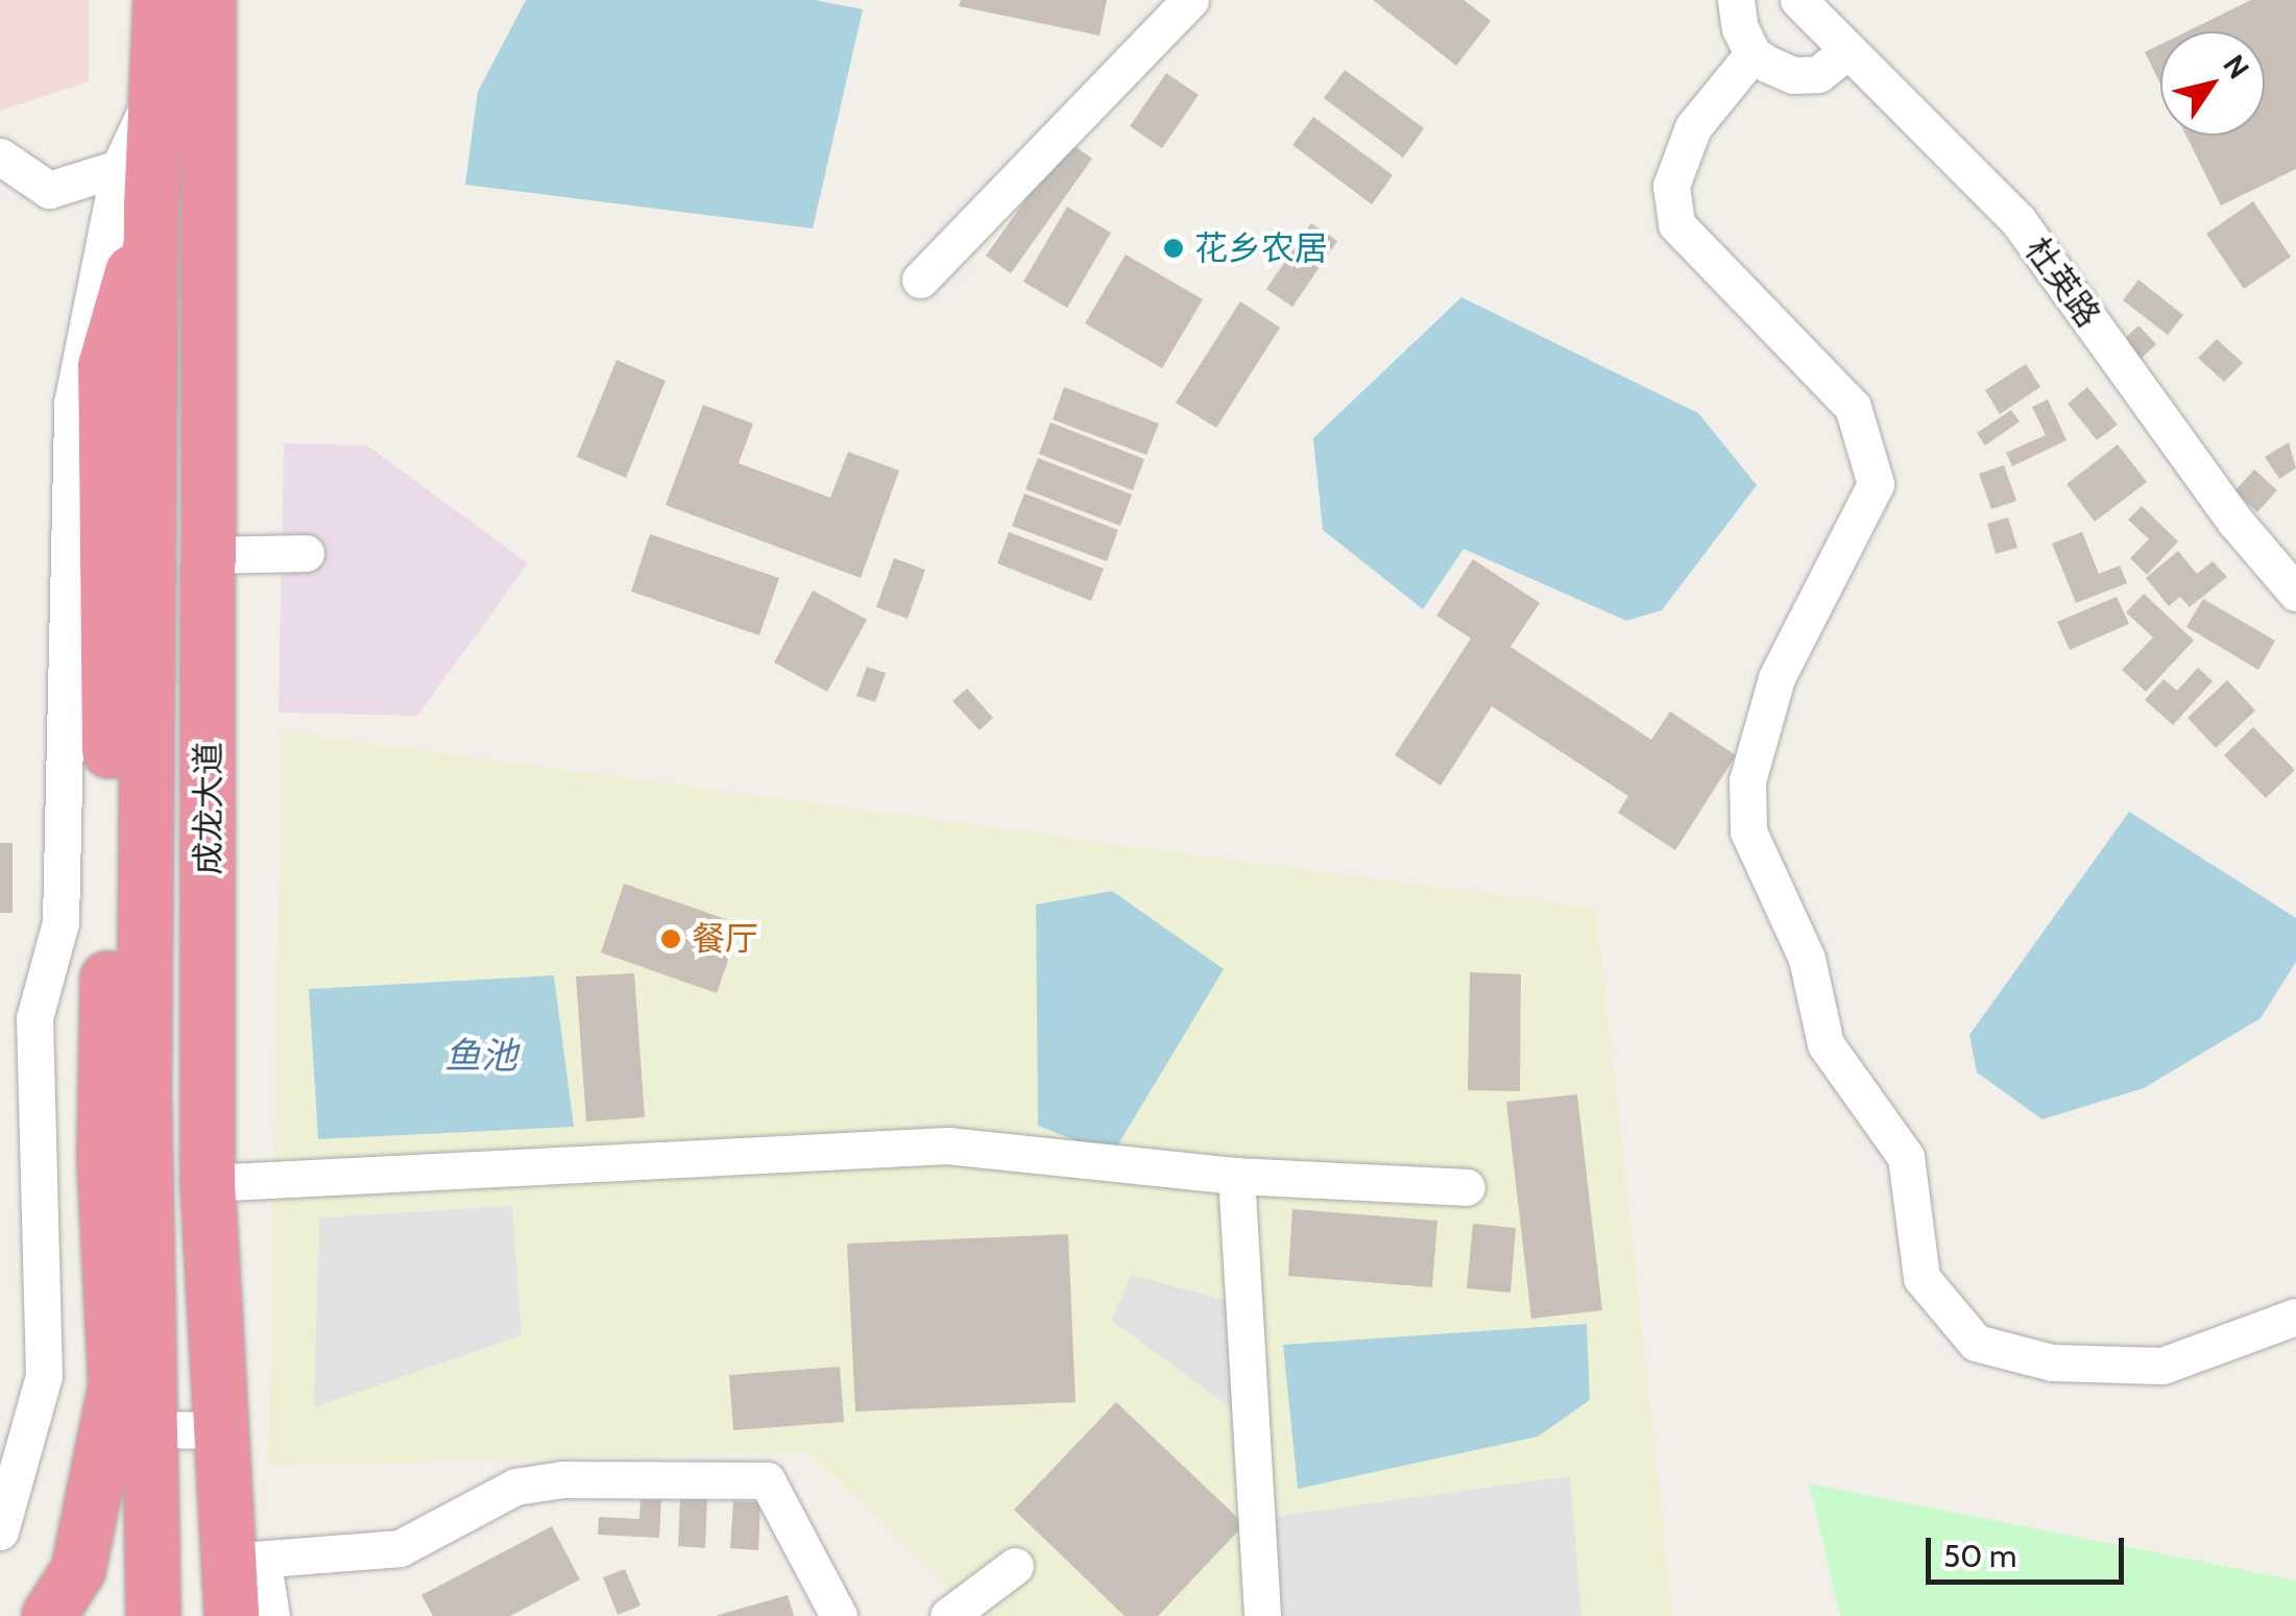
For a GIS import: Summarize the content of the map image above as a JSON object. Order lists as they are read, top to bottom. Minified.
{"streets":{"highway":["成龙大道"],"street":["杜英路"]},"water":["鱼池"],"places":["花乡农居","餐厅"],"scale_bar":"50 m","north":"top right"}
